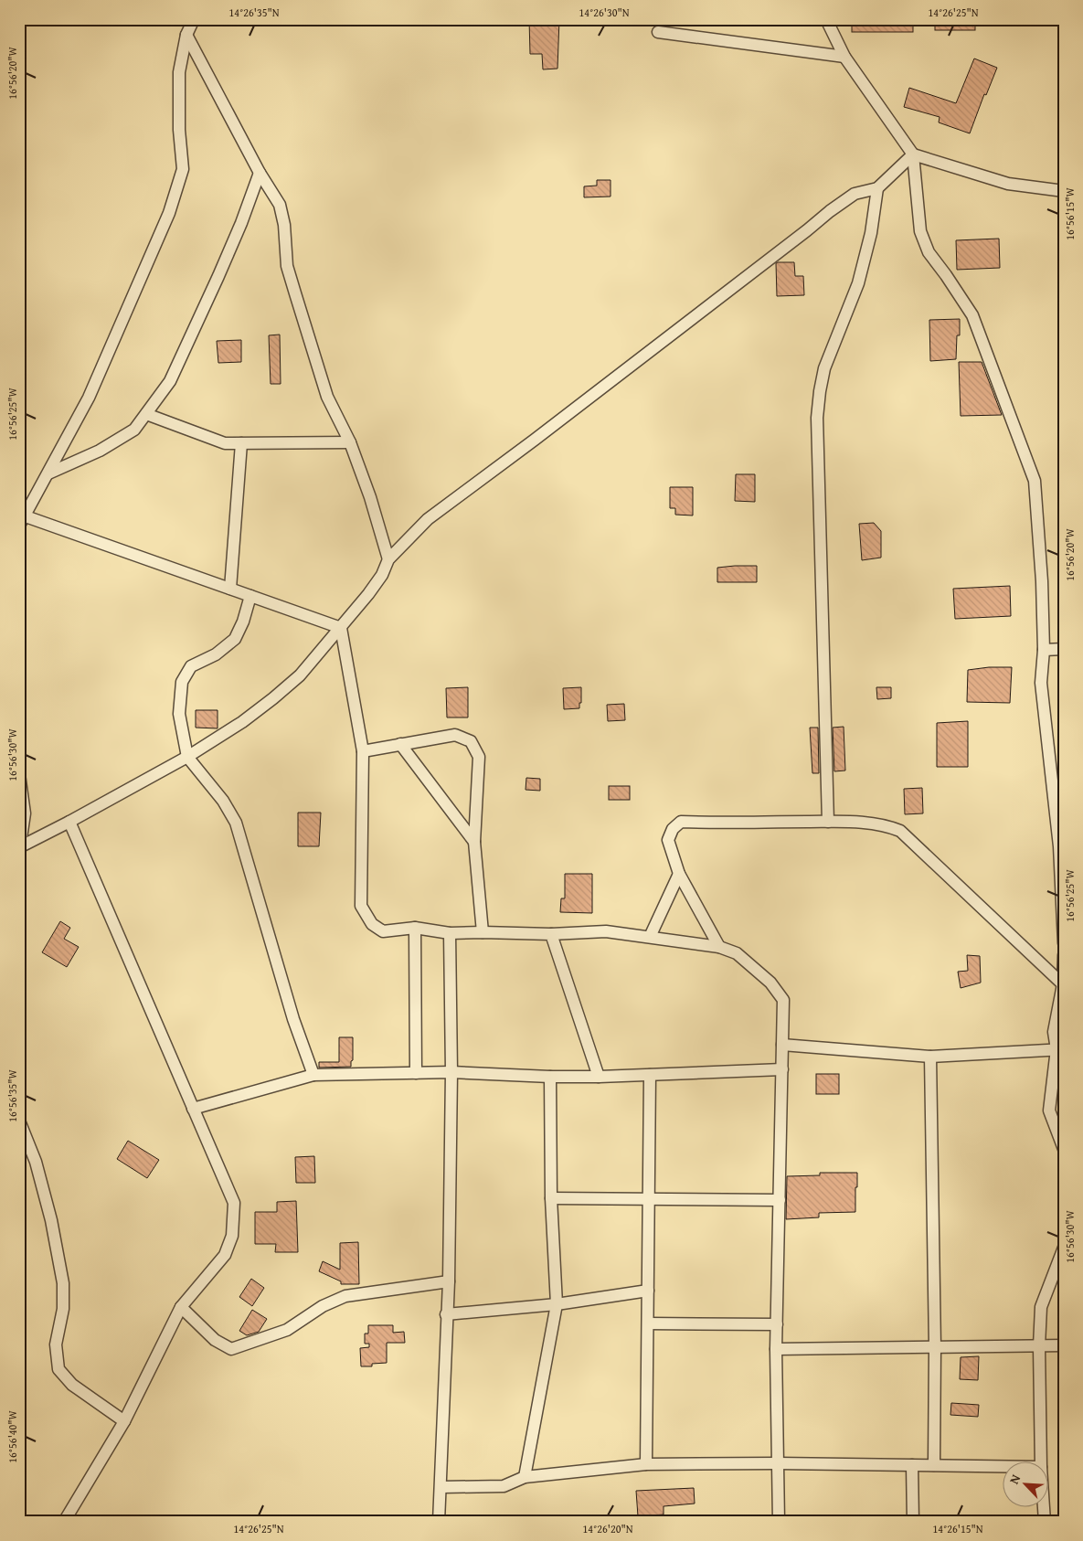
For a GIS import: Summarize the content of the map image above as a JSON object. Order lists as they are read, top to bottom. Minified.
{"north":"top left","coordinates":["14°26'35\"N","14°26'30\"N","14°26'25\"N","16°56'20\"W","16°56'15\"W","16°56'25\"W","16°56'30\"W","16°56'35\"W","16°56'40\"W","14°26'20\"N","14°26'15\"N"]}
